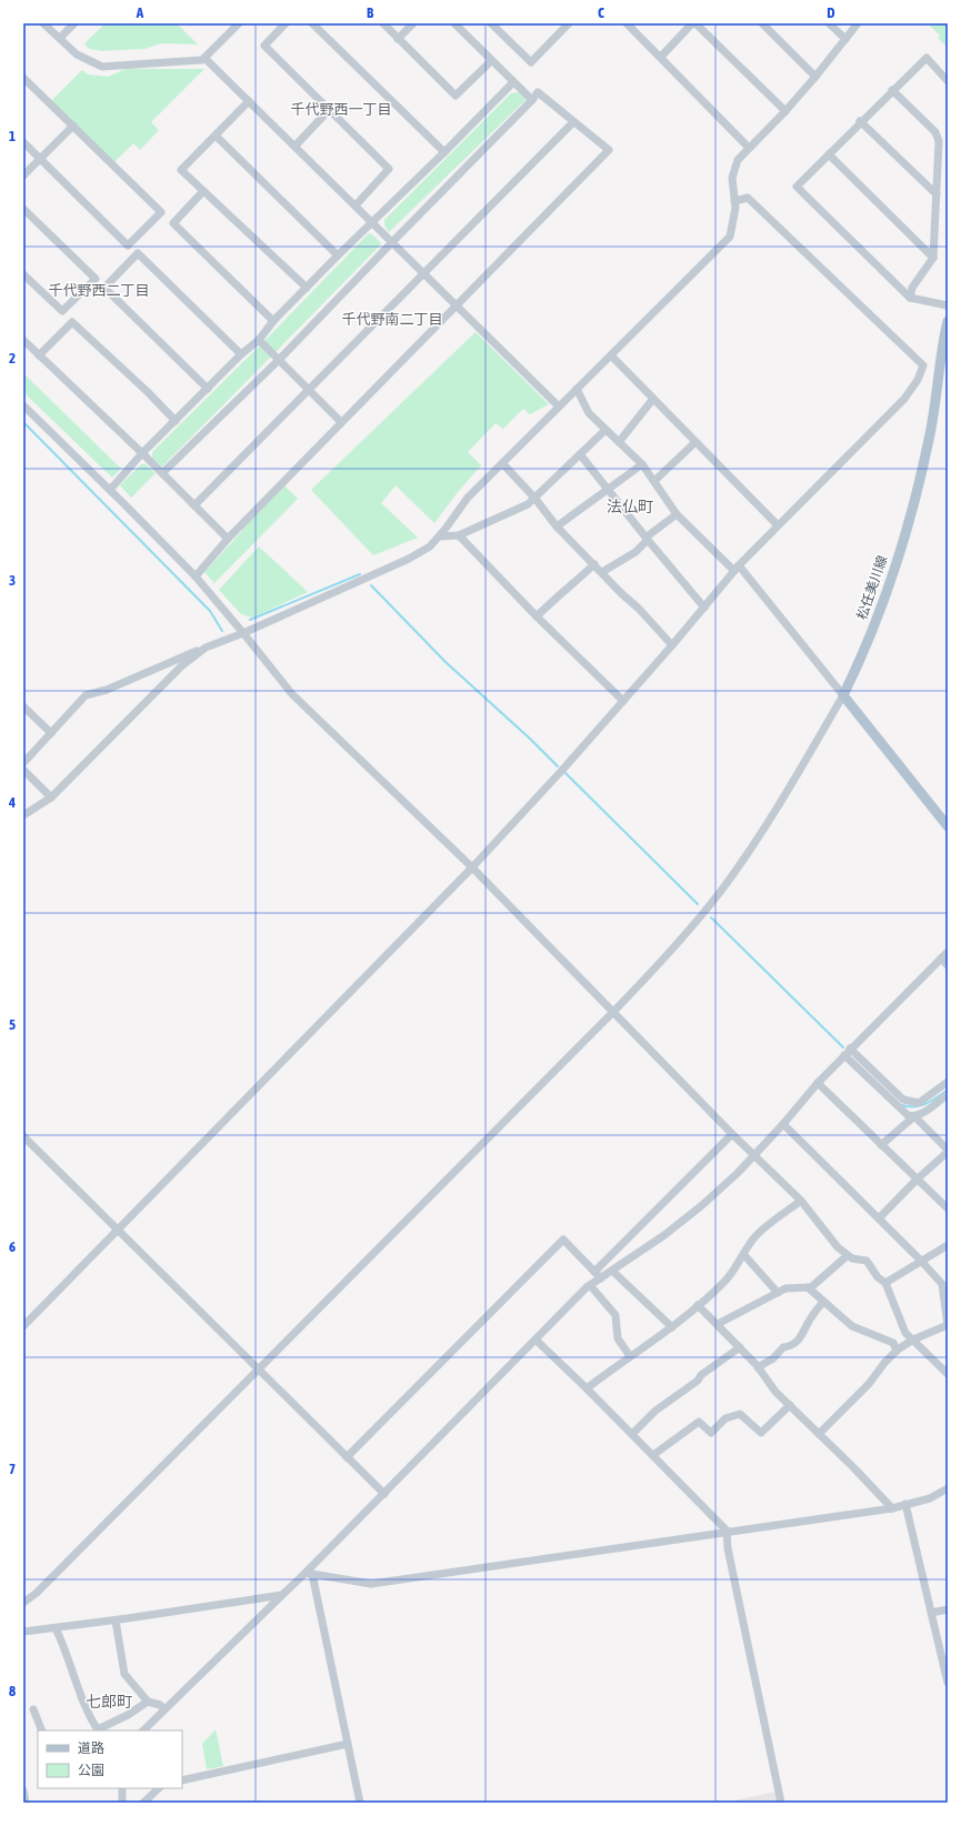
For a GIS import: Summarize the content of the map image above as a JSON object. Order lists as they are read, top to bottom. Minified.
{"streets":{"main road":["松任美川線"]},"districts":["千代野西一丁目","千代野西二丁目","千代野南二丁目","法仏町","七郎町"],"legend":["道路","公園"],"grid":{"columns":["A","B","C","D"],"rows":["1","2","3","4","5","6","7","8"]}}
